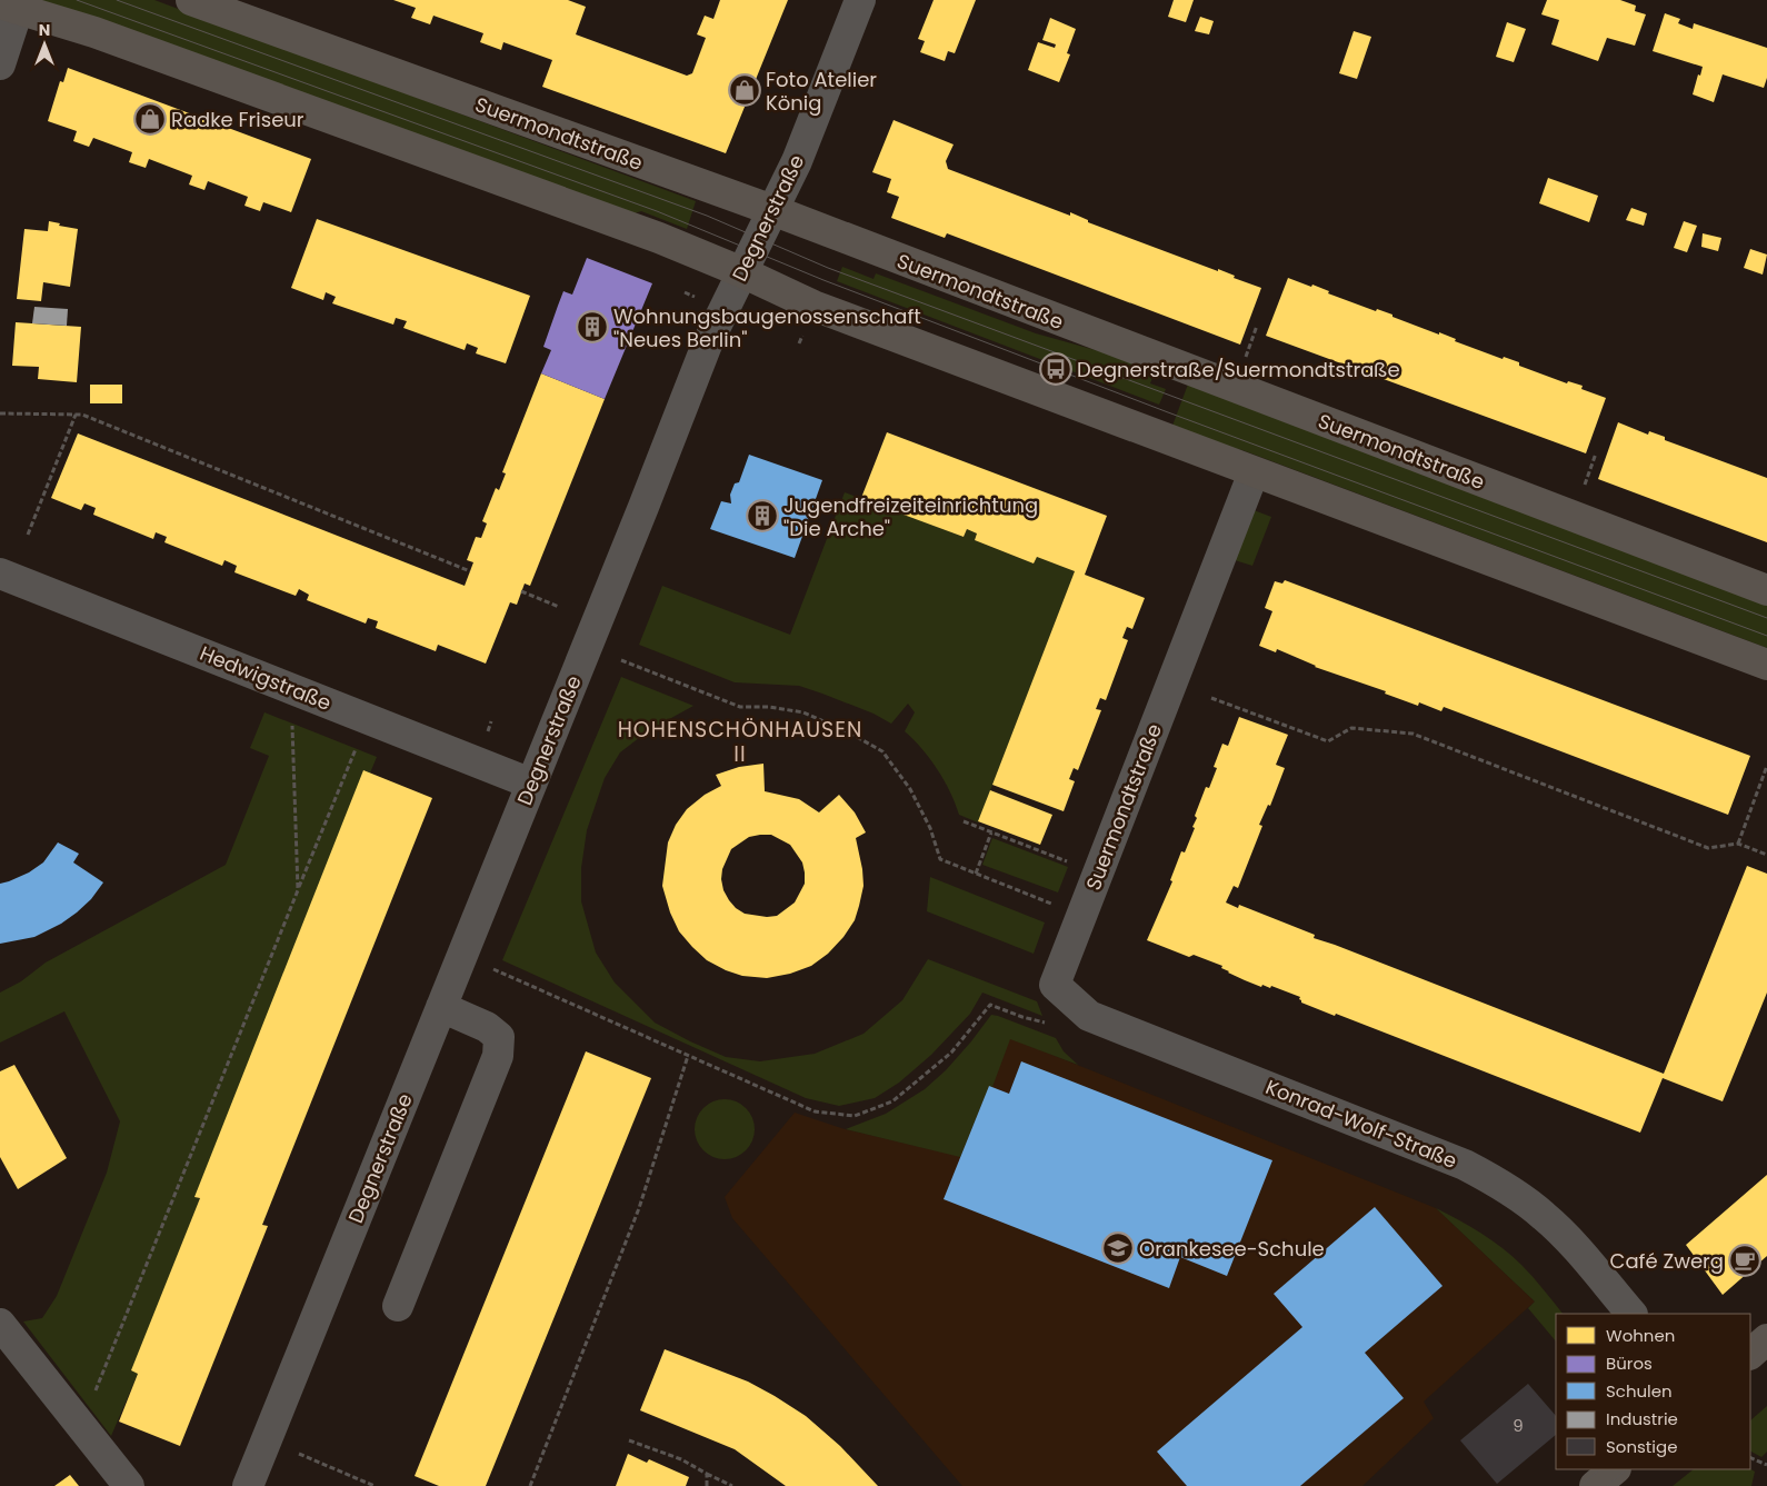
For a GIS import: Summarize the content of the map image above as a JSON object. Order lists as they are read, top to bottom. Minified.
{"streets":{"main road":["Suermondtstraße"],"street":["Degnerstraße","Hedwigstraße","Konrad-Wolf-Straße"]},"crossings":[["Suermondtstraße","Degnerstraße"],["Suermondtstraße","Konrad-Wolf-Straße"],["Degnerstraße","Hedwigstraße"]],"districts":["HOHENSCHÖNHAUSEN II"],"places":{"shop":["Foto Atelier König","Radke Friseur"],"building":["Wohnungsbaugenossenschaft \"Neues Berlin\"","Jugendfreizeiteinrichtung \"Die Arche\""],"bus stop":["Degnerstraße/Suermondtstraße"],"school or university":["Orankesee-Schule"],"cafe":["Café Zwerg"]},"house_numbers":["9"],"legend":["Wohnen","Büros","Schulen","Industrie","Sonstige"],"north":"top"}
